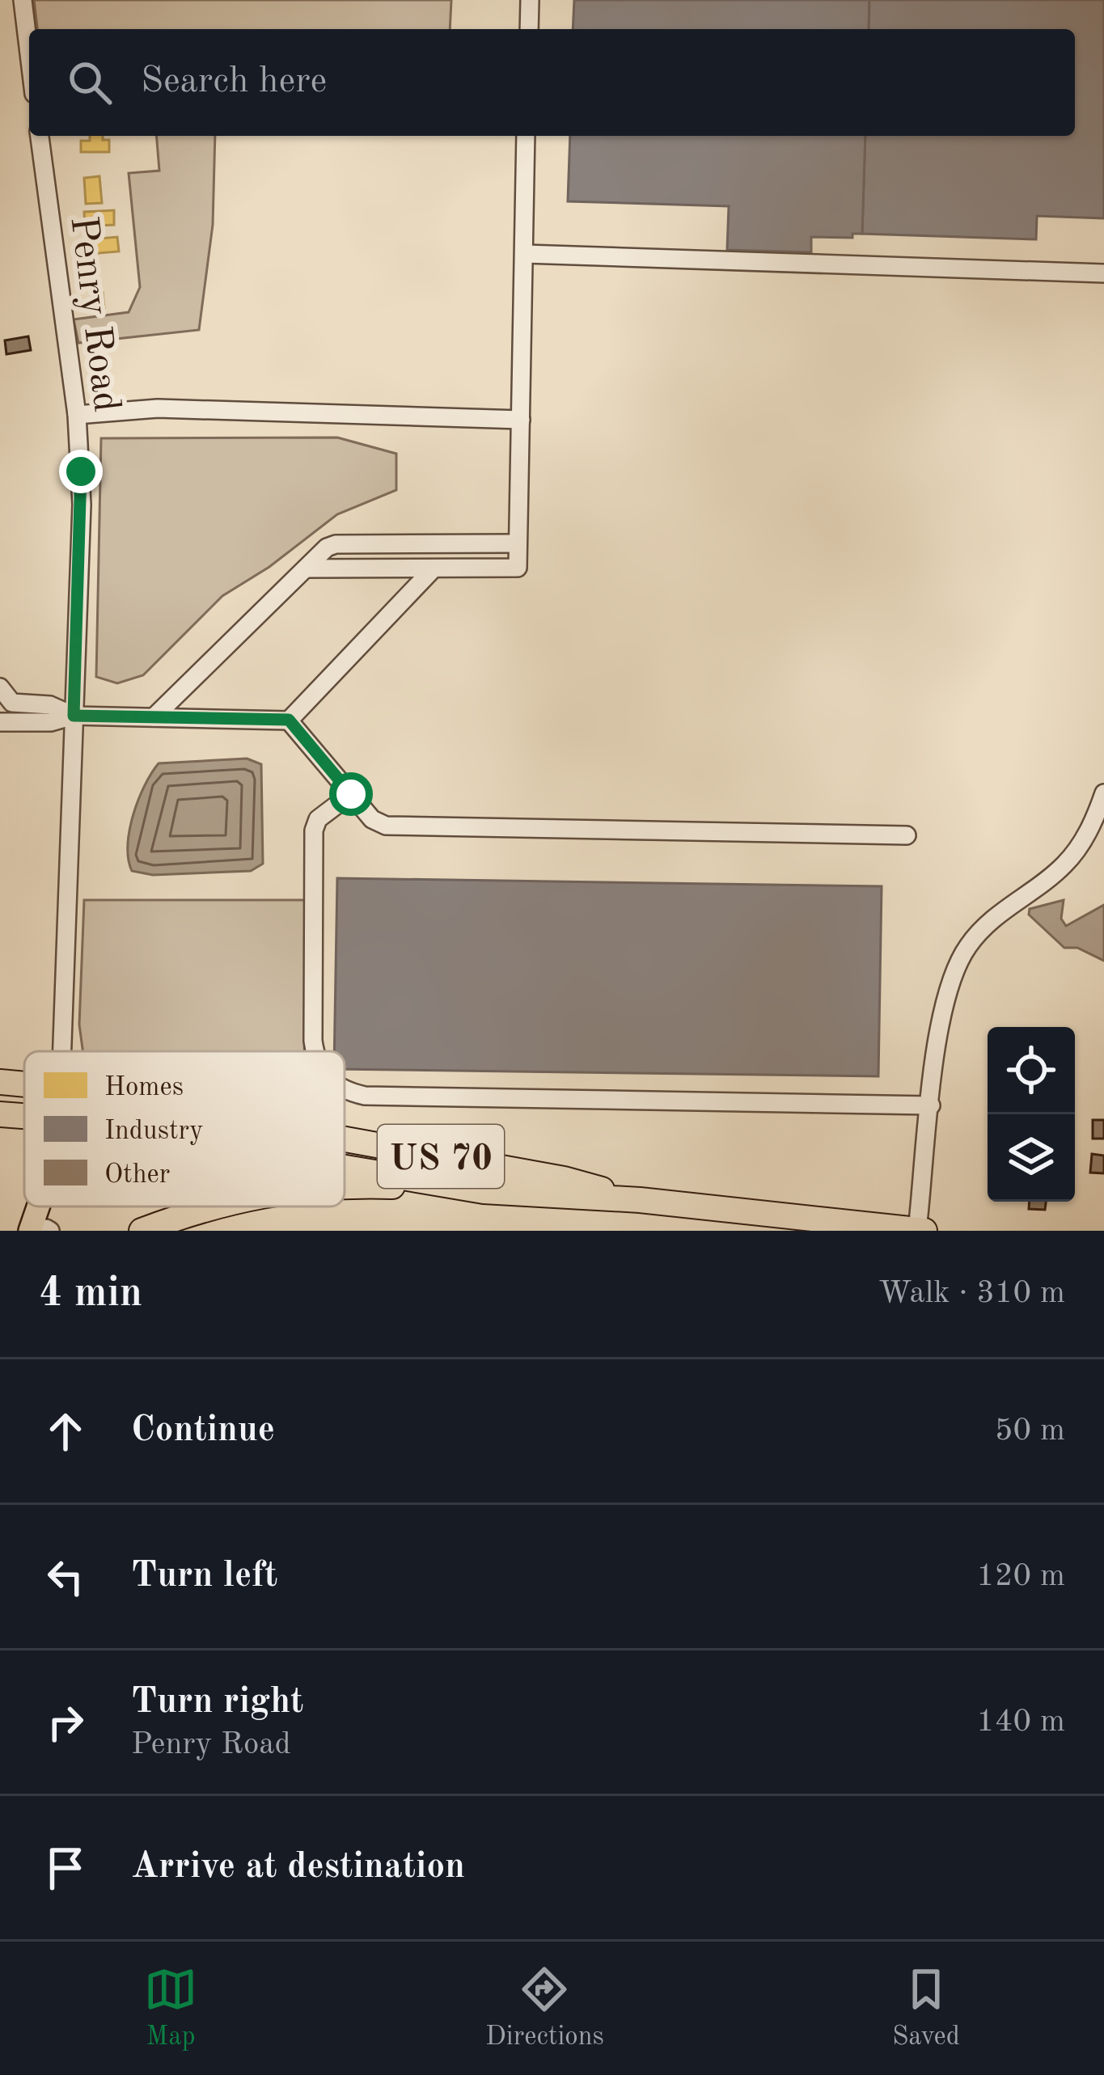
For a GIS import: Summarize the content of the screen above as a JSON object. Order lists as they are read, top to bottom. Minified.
{"streets":{"highway":["US 70"],"street":["Penry Road"]},"legend":["Homes","Industry","Other"],"page":{"search":"Search here","heading":["4 min","Walk · 310 m"],"list":[["Continue","50 m"],["Turn left","120 m"],["Turn right","Penry Road","140 m"],"Arrive at destination"],"nav":["Map","Directions","Saved"]}}
